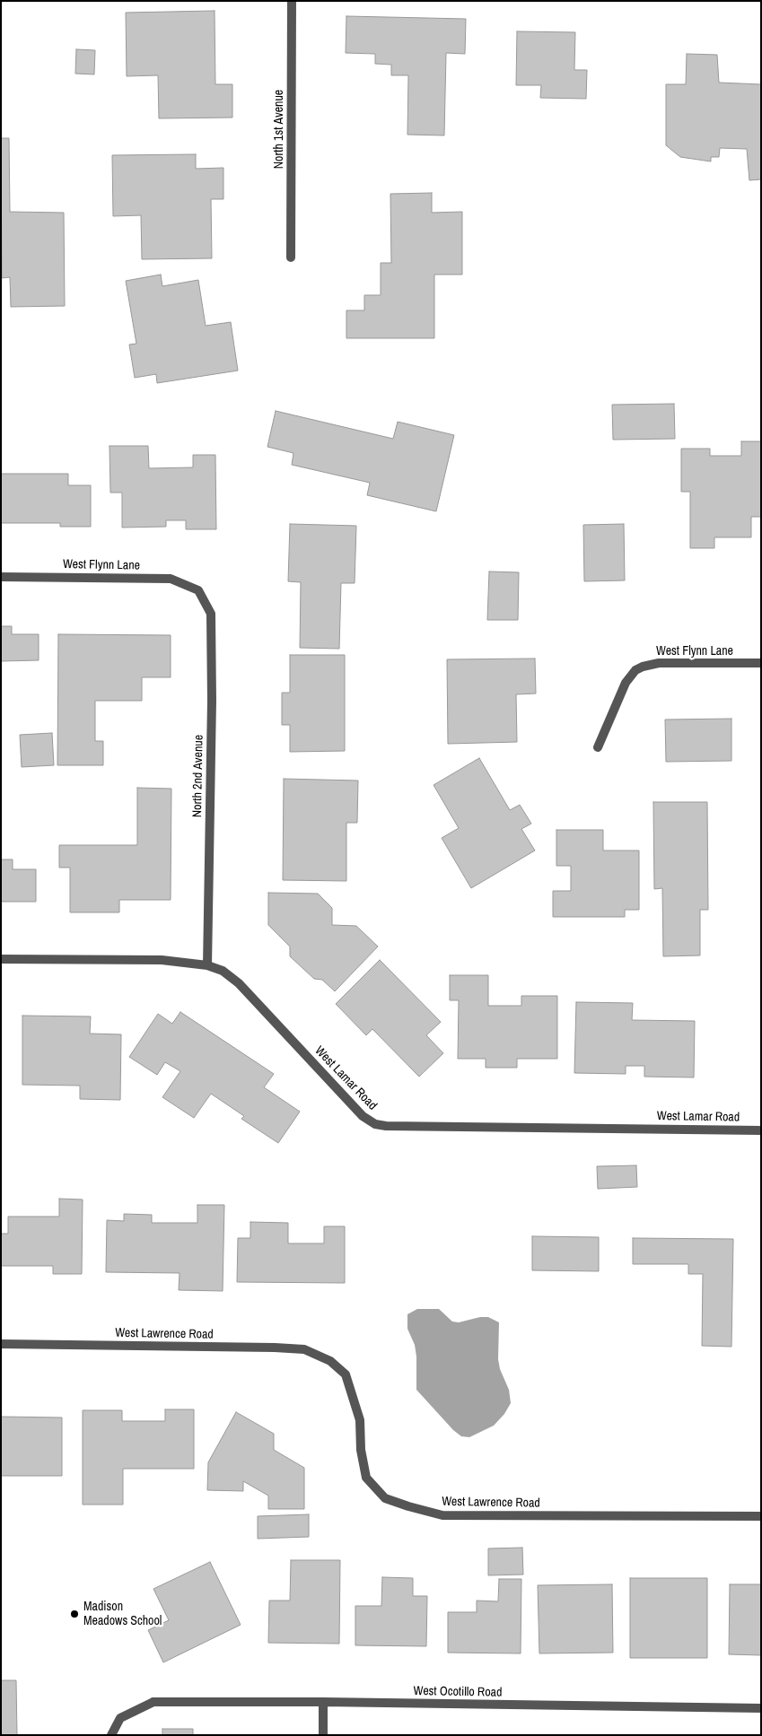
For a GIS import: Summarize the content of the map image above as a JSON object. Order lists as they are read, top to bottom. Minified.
{"streets":{"street":["North 1st Avenue","West Flynn Lane","North 2nd Avenue","West Lamar Road","West Lawrence Road","West Ocotillo Road"]},"crossings":[["West Flynn Lane","North 2nd Avenue"],["North 2nd Avenue","West Lamar Road"]],"places":["Madison Meadows School"]}
